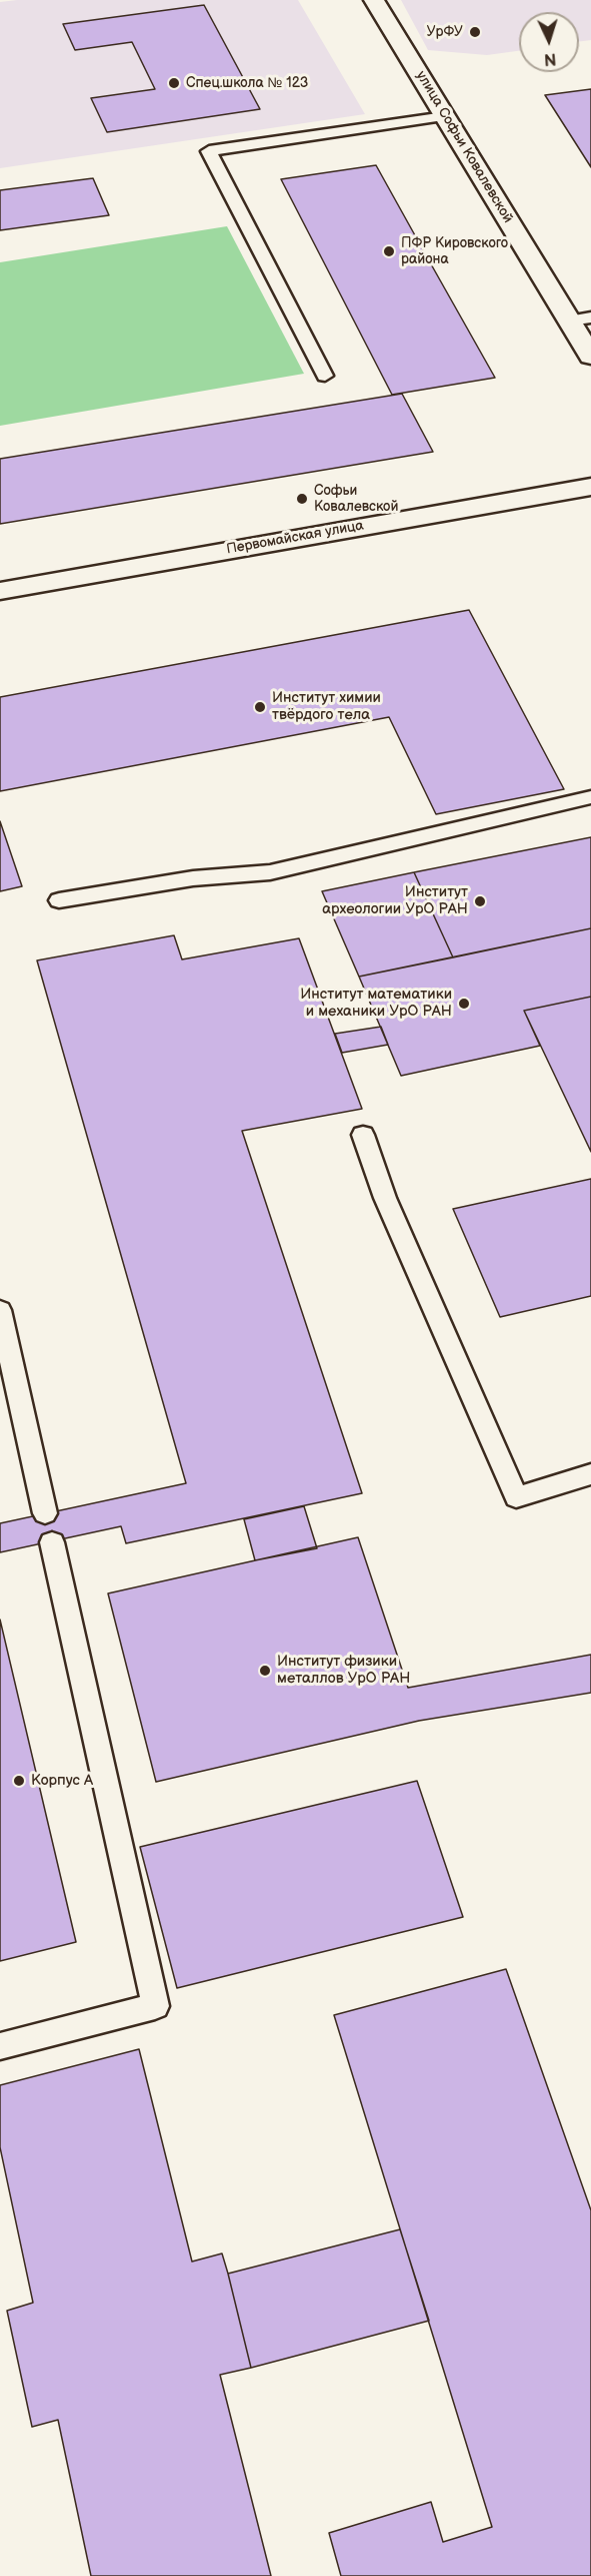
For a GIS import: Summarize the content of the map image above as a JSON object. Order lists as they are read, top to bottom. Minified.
{"streets":{"street":["улица Софьи Ковалевской","Первомайская улица"]},"places":["УрФУ","Спец.школа № 123","ПФР Кировского района","Софьи Ковалевской","Институт химии твёрдого тела","Институт археологии УрО РАН","Институт математики и механики УрО РАН","Институт физики металлов УрО РАН","Корпус А"],"north":"bottom"}
